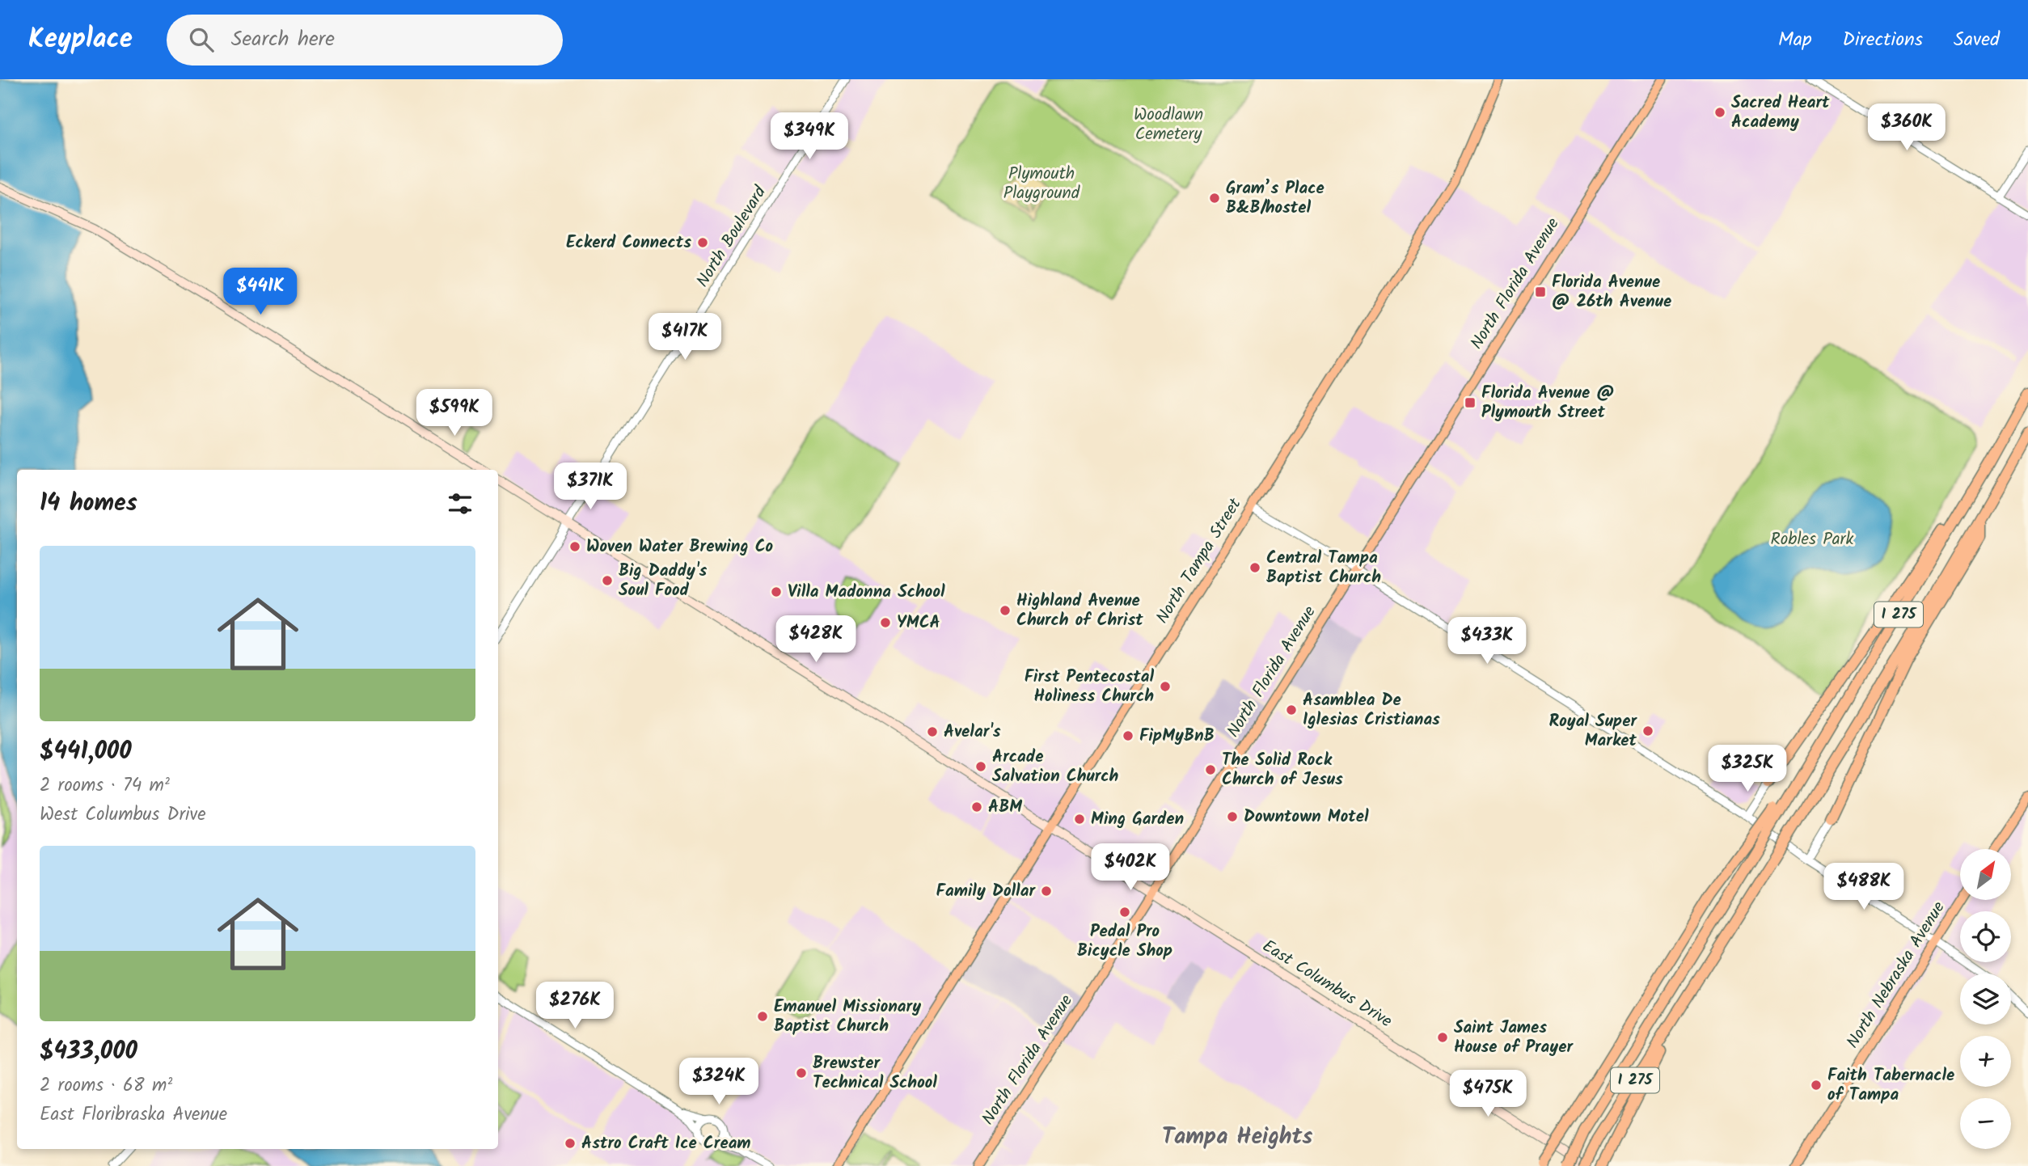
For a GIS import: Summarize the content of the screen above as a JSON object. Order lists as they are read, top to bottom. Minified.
{"streets":{"highway":["I 275"],"main road":["North Florida Avenue","North Tampa Street","North Nebraska Avenue","East Columbus Drive"],"street":["North Boulevard"]},"crossings":[["North Boulevard","East Columbus Drive"],["North Florida Avenue","East Columbus Drive"],["North Tampa Street","East Columbus Drive"],["I 275","East Columbus Drive"]],"districts":["Tampa Heights"],"parks":["Woodlawn Cemetery","Plymouth Playground","Robles Park"],"places":{"other":["Sacred Heart Academy","Gram’s Place B&B/hostel","Eckerd Connects","Woven Water Brewing Co","Central Tampa Baptist Church","Big Daddy's Soul Food","Villa Madonna School","Highland Avenue Church of Christ","YMCA","First Pentecostal Holiness Church","Asamblea De Iglesias Cristianas","Royal Super Market","Avelar's","FipMyBnB","Arcade Salvation Church","The Solid Rock Church of Jesus","ABM","Downtown Motel","Ming Garden","Family Dollar","Pedal Pro Bicycle Shop","Emanuel Missionary Baptist Church","Saint James House of Prayer","Brewster Technical School","Faith Tabernacle of Tampa","Astro Craft Ice Cream"],"transit":["Florida Avenue @ 26th Avenue","Florida Avenue @ Plymouth Street"]},"north":"top right","page":{"header":"Keyplace","search":"Search here","nav":["Map","Directions","Saved"],"price":["$360K","$349K","$441K","$417K","$599K","$371K","$428K","$433K","$325K","$402K","$488K","$276K","$324K","$475K"],"heading":"14 homes","list":[{"name":"$441,000","note":"2 rooms · 74 m² · West Columbus Drive"},{"name":"$433,000","note":"2 rooms · 68 m² · East Floribraska Avenue"}],"map_buttons":["+","−"]}}
